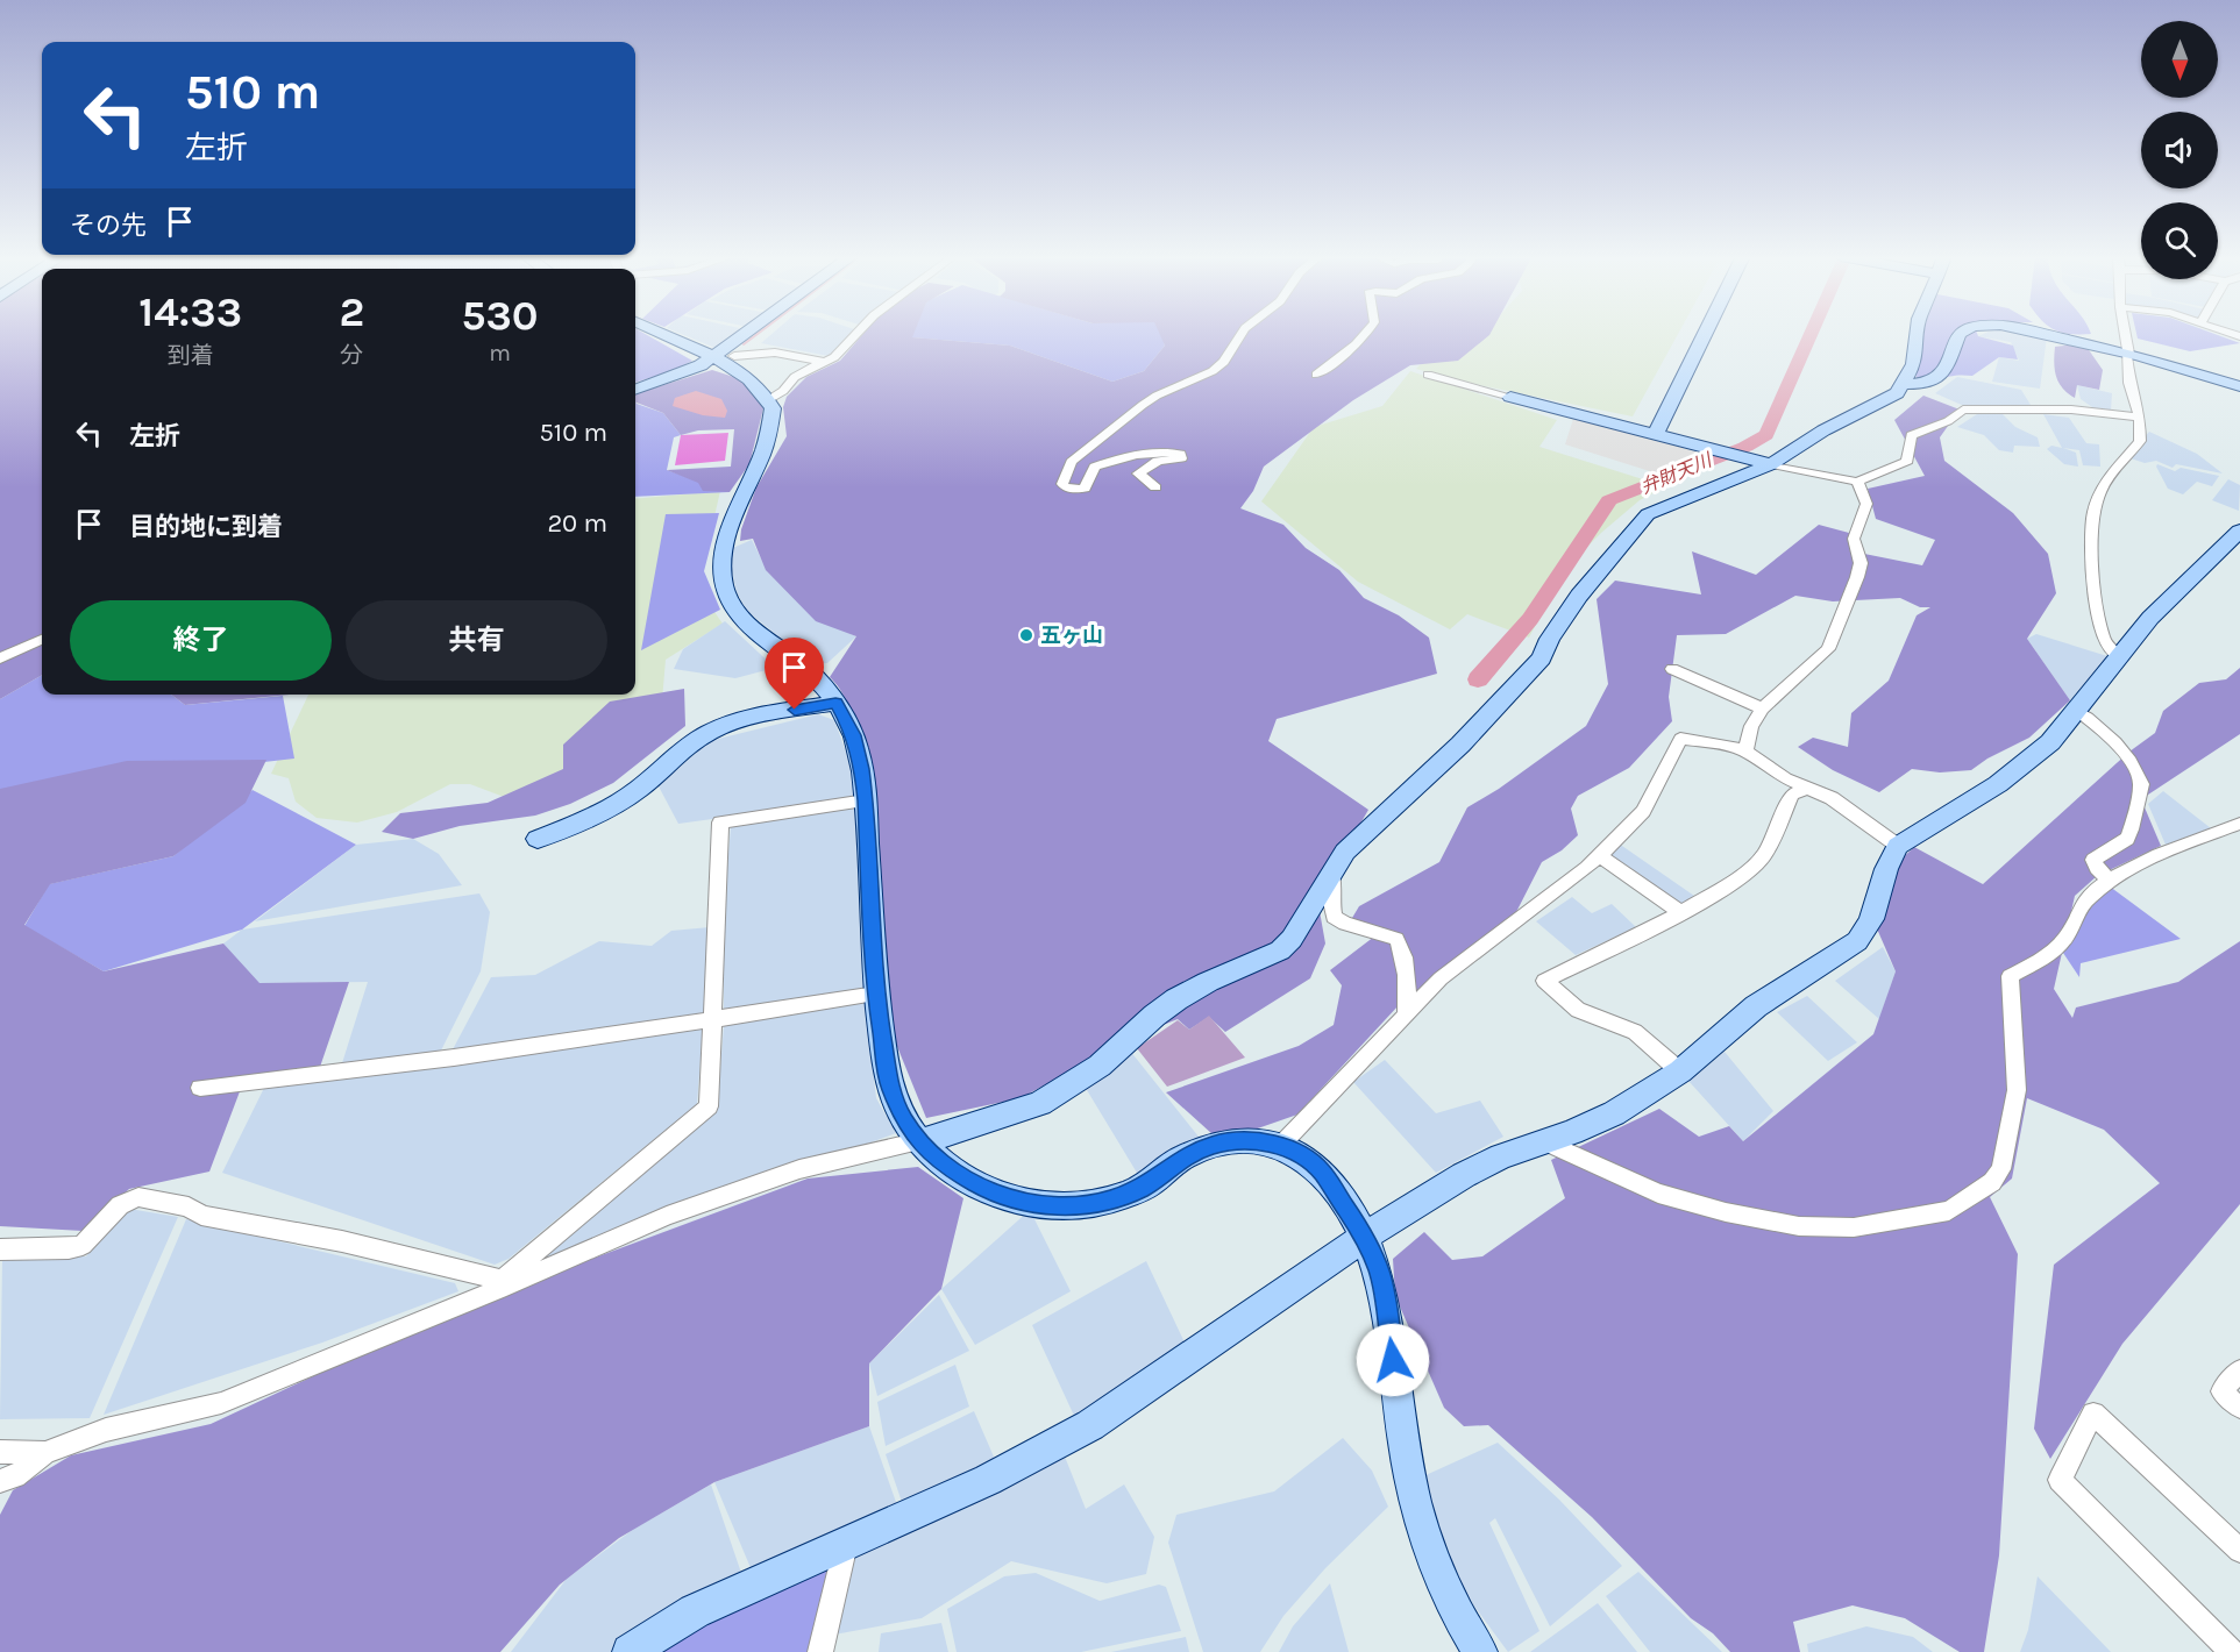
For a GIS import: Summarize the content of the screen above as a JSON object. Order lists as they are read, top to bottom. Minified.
{"water":["弁財天川"],"places":["五ヶ山"],"north":"bottom","page":{"turn":["510 m","左折"],"then":"その先","eta":["14:33","到着","2","分","530","m"],"list":[{"name":"左折","value":"510 m"},{"name":"目的地に到着","value":"20 m"}],"buttons":["終了","共有"]}}
